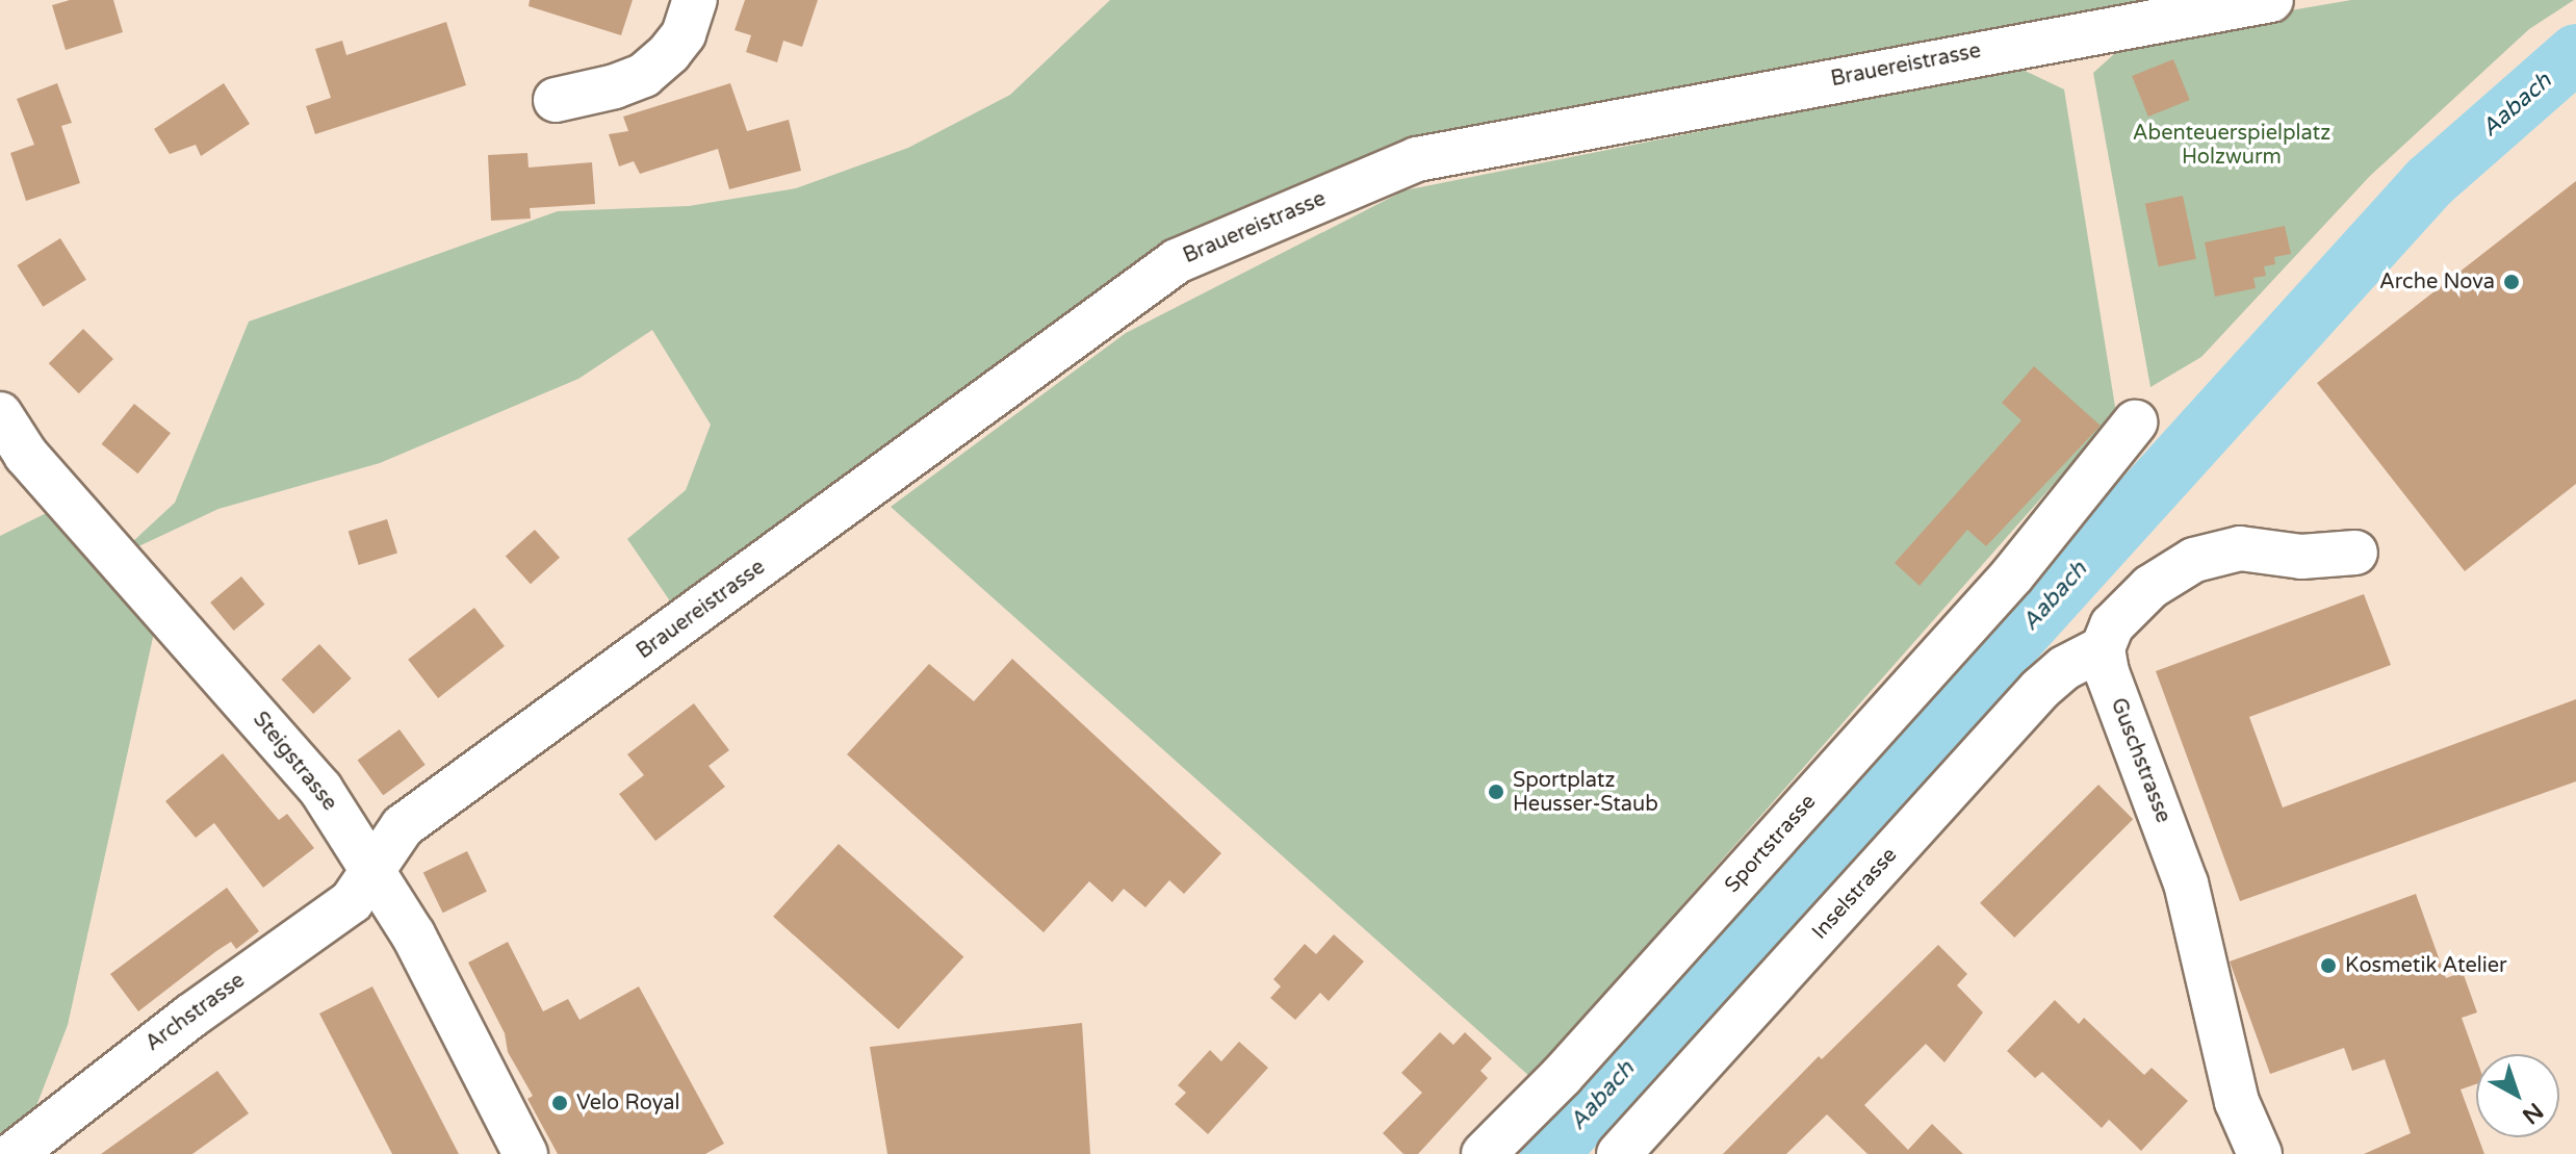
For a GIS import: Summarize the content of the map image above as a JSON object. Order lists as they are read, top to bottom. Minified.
{"streets":{"street":["Brauereistrasse","Guschstrasse","Steigstrasse","Sportstrasse","Inselstrasse","Archstrasse"]},"crossings":[["Brauereistrasse","Steigstrasse"],["Brauereistrasse","Archstrasse"],["Guschstrasse","Inselstrasse"],["Steigstrasse","Archstrasse"]],"water":["Aabach"],"parks":["Abenteuerspielplatz Holzwurm"],"places":["Arche Nova","Sportplatz Heusser-Staub","Kosmetik Atelier","Velo Royal"],"north":"bottom right"}
